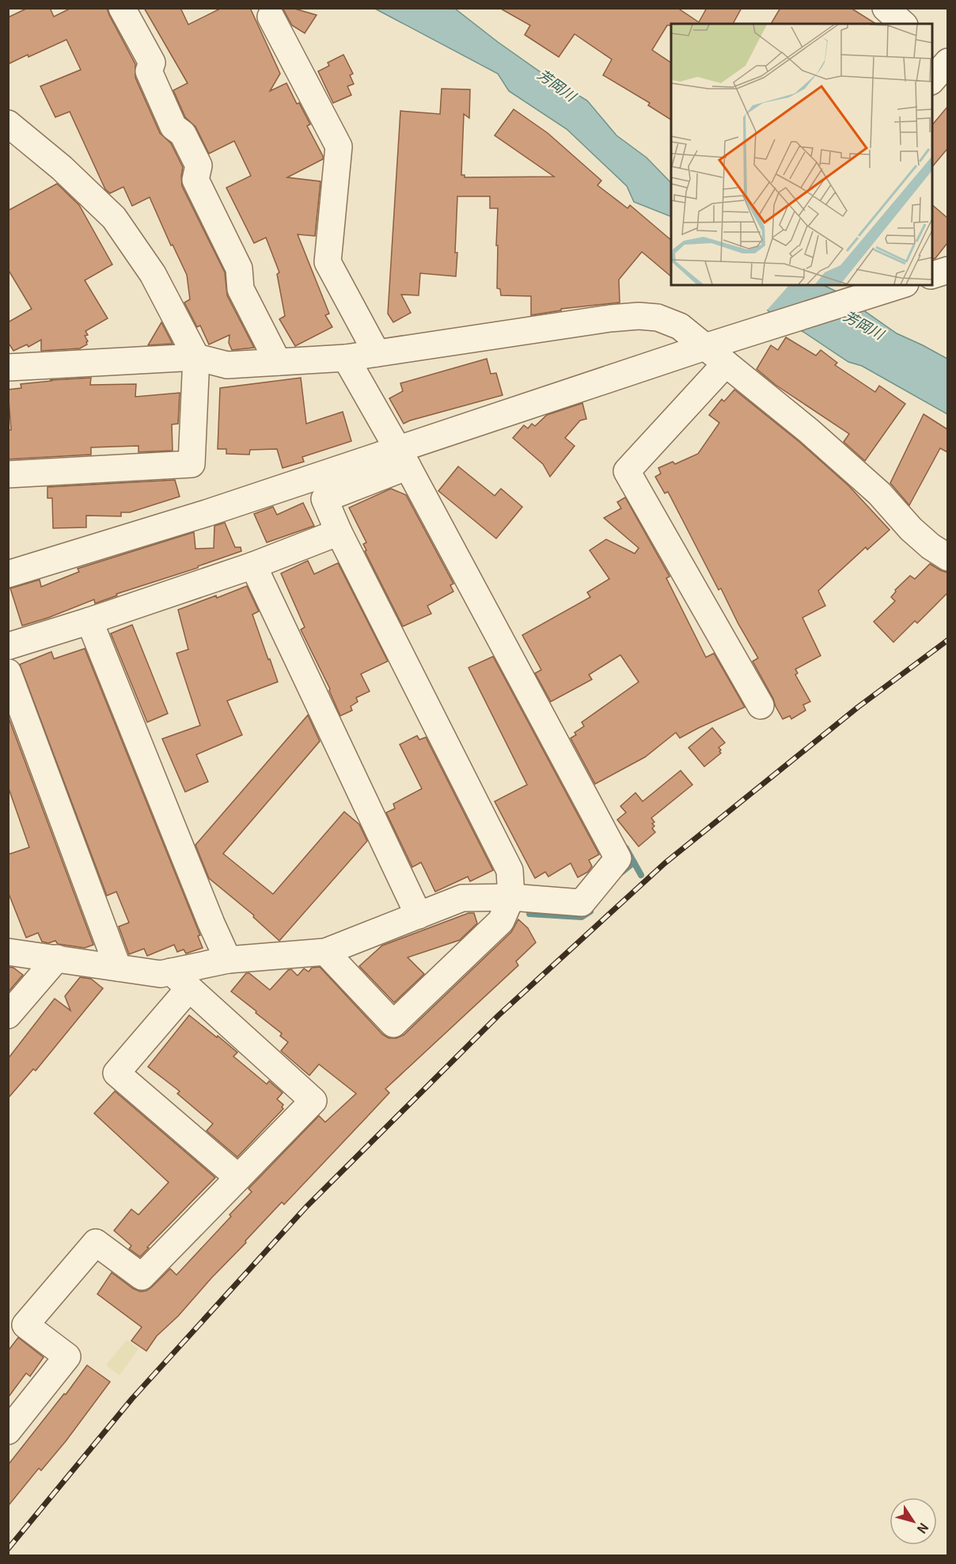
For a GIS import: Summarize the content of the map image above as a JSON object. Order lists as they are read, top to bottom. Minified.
{"water":["芳岡川"],"north":"bottom right"}
